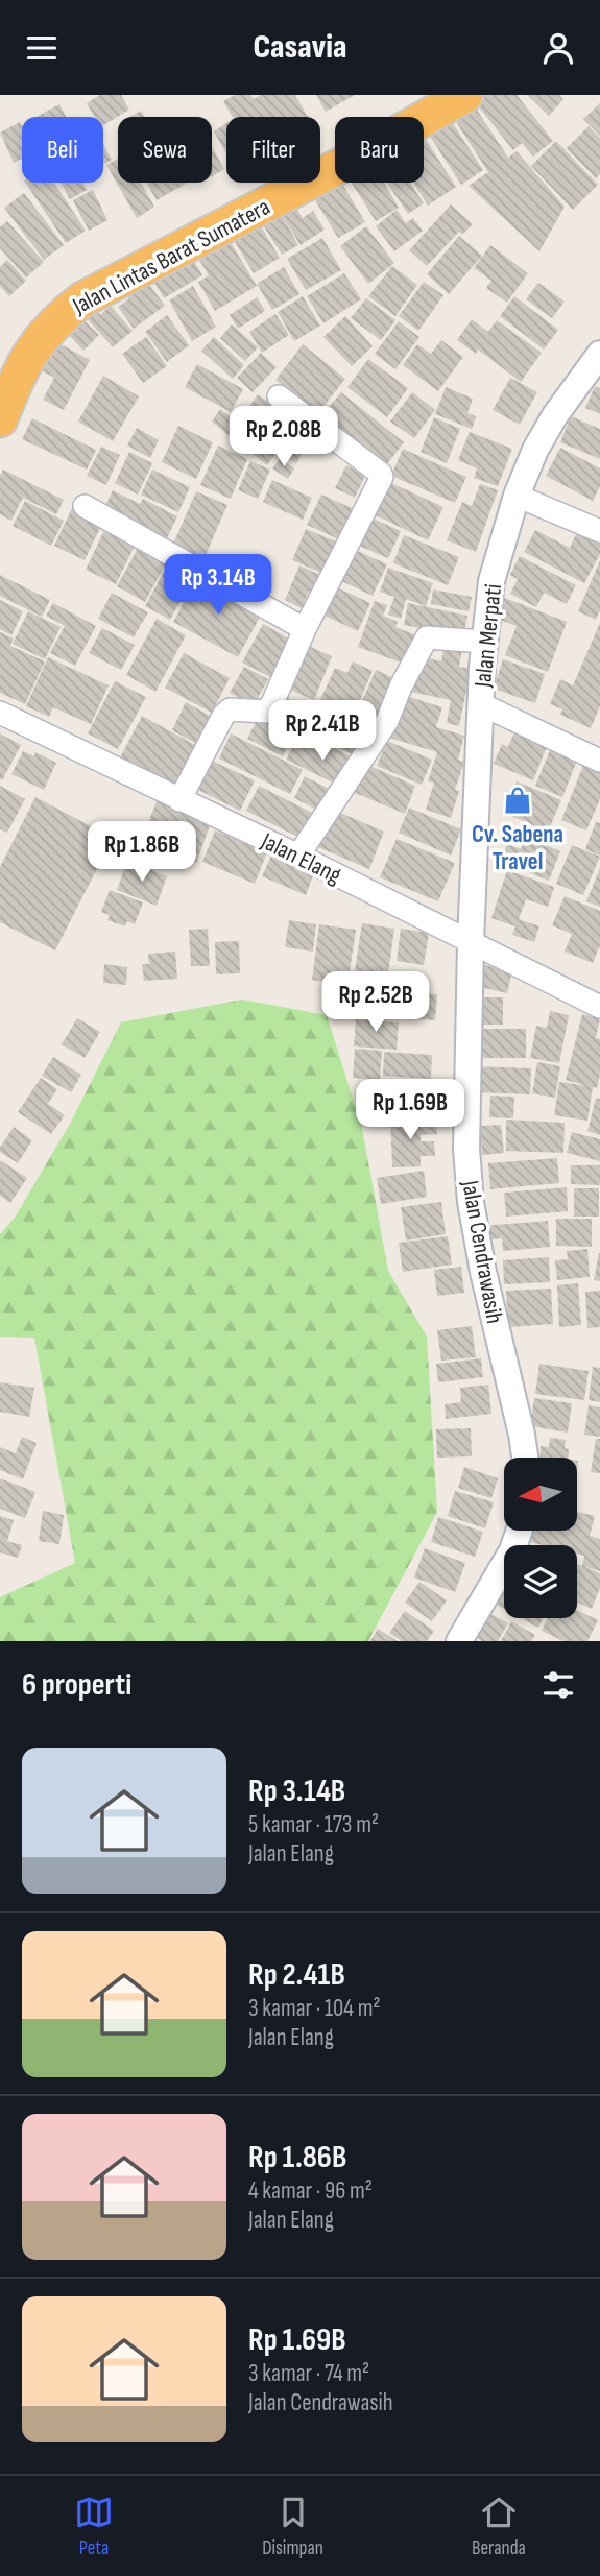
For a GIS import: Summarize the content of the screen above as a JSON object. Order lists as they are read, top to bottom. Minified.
{"streets":{"highway":["Jalan Lintas Barat Sumatera"],"street":["Jalan Merpati","Jalan Elang","Jalan Cendrawasih"]},"crossings":[["Jalan Merpati","Jalan Elang"],["Jalan Merpati","Jalan Cendrawasih"],["Jalan Elang","Jalan Cendrawasih"]],"places":{"shop":["Cv. Sabena Travel"]},"north":"left","page":{"header":"Casavia","chip":["Beli","Sewa","Filter","Baru"],"price":["Rp 2.08B","Rp 3.14B","Rp 2.41B","Rp 1.86B","Rp 2.52B","Rp 1.69B"],"heading":"6 properti","list":[{"name":"Rp 3.14B","note":"5 kamar · 173 m² · Jalan Elang"},{"name":"Rp 2.41B","note":"3 kamar · 104 m² · Jalan Elang"},{"name":"Rp 1.86B","note":"4 kamar · 96 m² · Jalan Elang"},{"name":"Rp 1.69B","note":"3 kamar · 74 m² · Jalan Cendrawasih"}],"tabs":["Peta","Disimpan","Beranda"]}}
